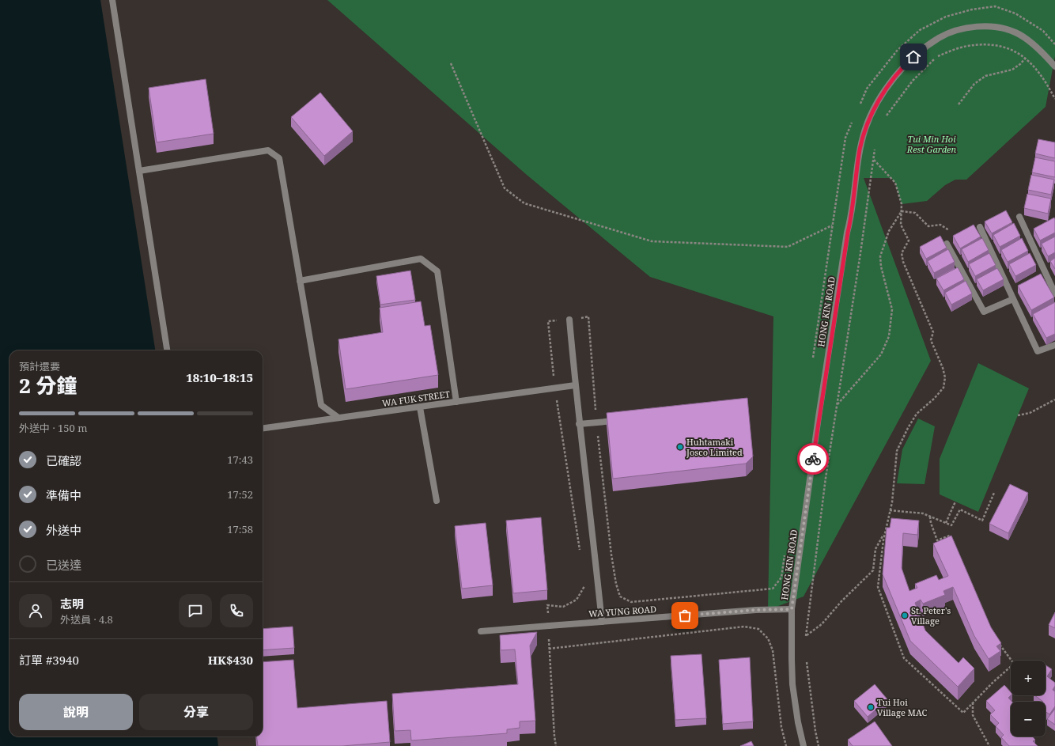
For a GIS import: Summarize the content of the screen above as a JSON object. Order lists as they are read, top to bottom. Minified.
{"streets":{"street":["HONG KIN ROAD","WA FUK STREET","WA YUNG ROAD"]},"crossings":[["HONG KIN ROAD","WA YUNG ROAD"]],"parks":["Tui Min Hoi Rest Garden"],"places":["Huhtamaki Josco Limited","St. Peter's Village","Tui Hoi Village MAC"],"page":{"heading":["2 分鐘","預計還要","18:10–18:15"],"panel":["志明","外送員 · 4.8","訂單 #3940","HK$430"],"bar":"外送中 · 150 m","list":[["已確認","17:43"],["準備中","17:52"],["外送中","17:58"],"已送達"],"map_buttons":["+","−"],"buttons":["說明","分享"]}}
